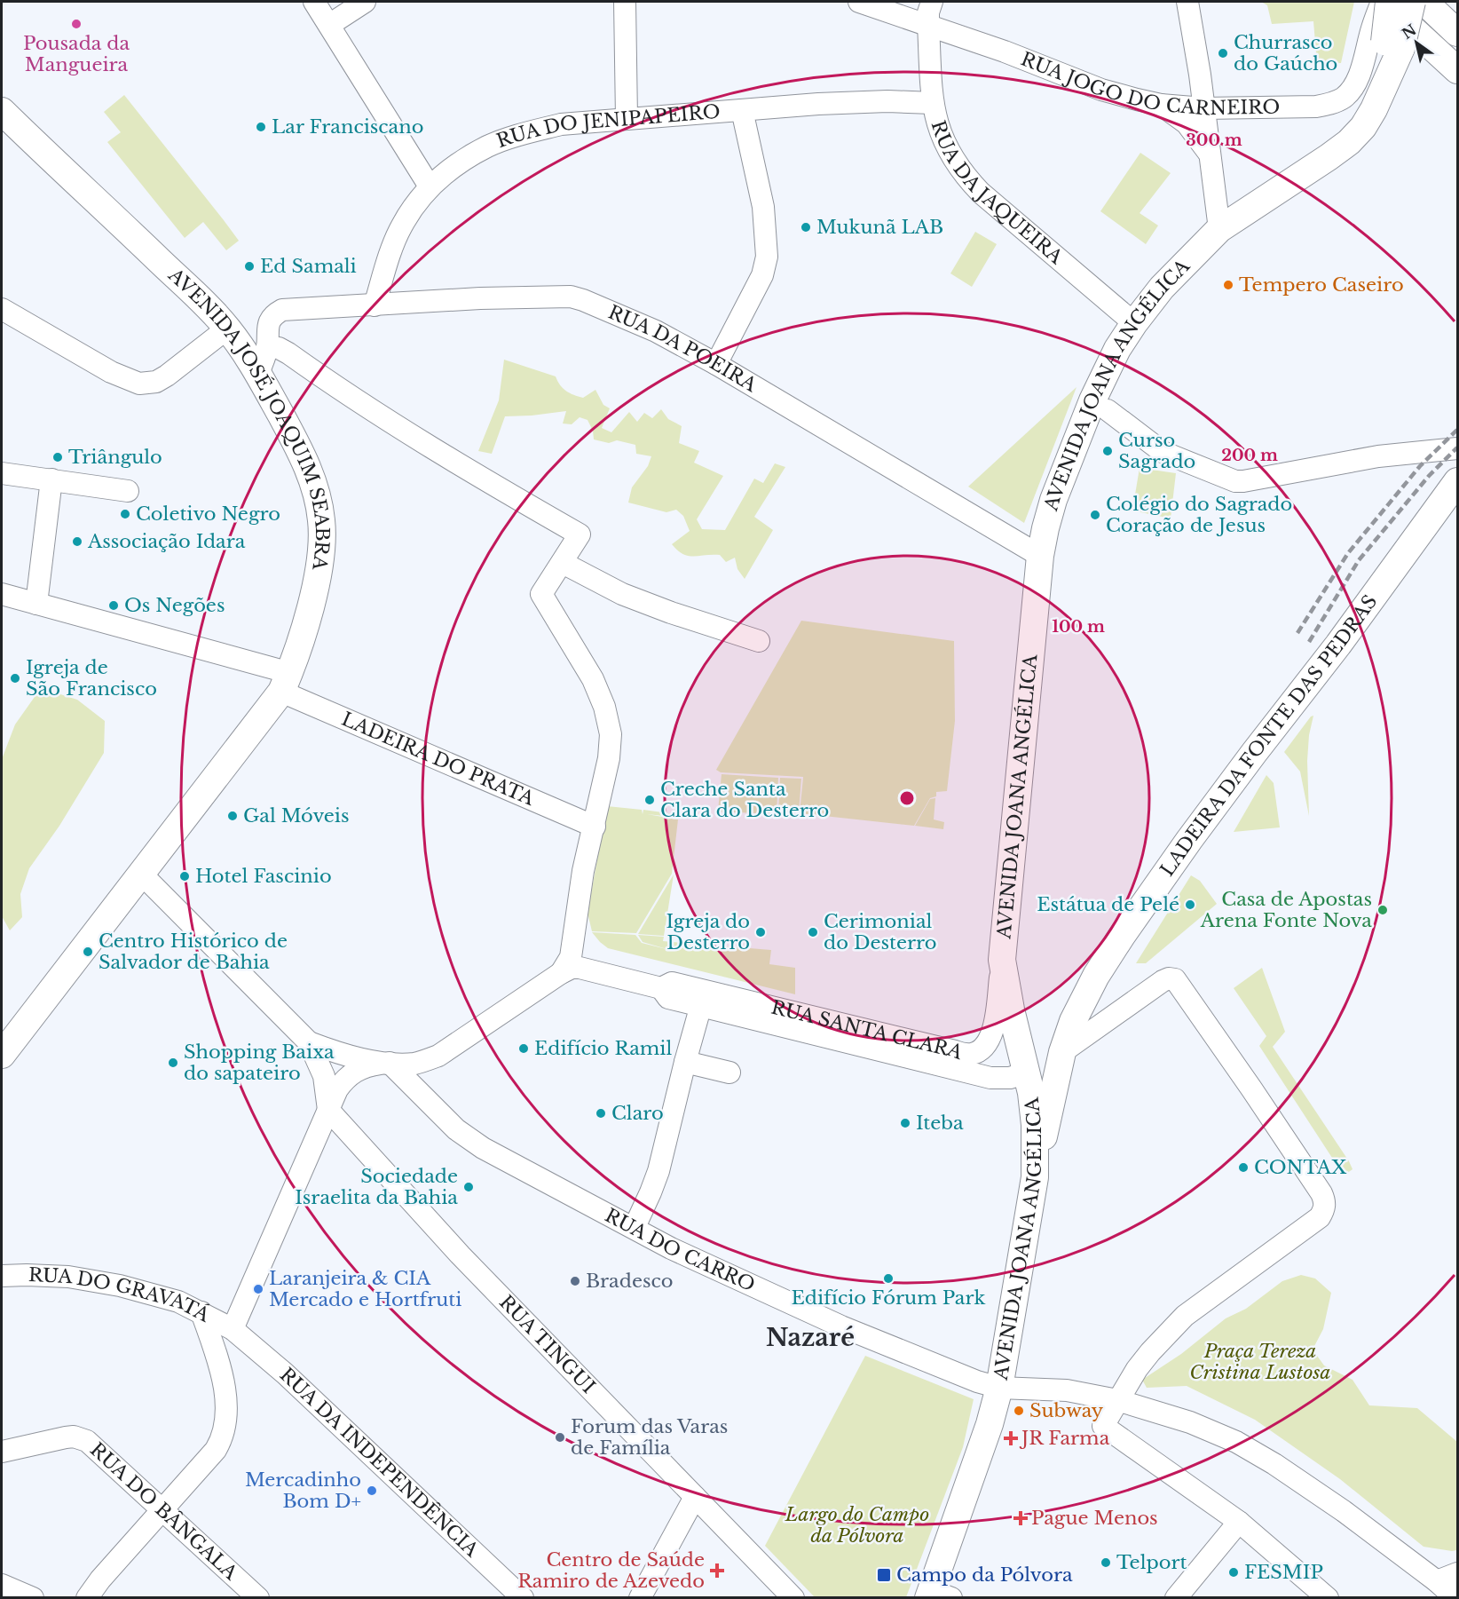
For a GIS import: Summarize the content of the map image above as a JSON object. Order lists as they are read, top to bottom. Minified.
{"streets":{"main road":["AVENIDA JOANA ANGÉLICA","AVENIDA JOSÉ JOAQUIM SEABRA","LADEIRA DA FONTE DAS PEDRAS"],"street":["RUA JOGO DO CARNEIRO","RUA DO JENIPAPEIRO","RUA DA JAQUEIRA","RUA DA POEIRA","LADEIRA DO PRATA","RUA SANTA CLARA","RUA DO CARRO","RUA DO GRAVATÁ","RUA TINGUI","RUA DA INDEPENDÊNCIA","RUA DO BÂNGALA"]},"crossings":[["RUA JOGO DO CARNEIRO","RUA DA JAQUEIRA"],["RUA DO JENIPAPEIRO","RUA DA JAQUEIRA"],["RUA DO JENIPAPEIRO","RUA DA POEIRA"],["RUA DA JAQUEIRA","AVENIDA JOANA ANGÉLICA"],["RUA DA POEIRA","AVENIDA JOANA ANGÉLICA"],["AVENIDA JOANA ANGÉLICA","LADEIRA DA FONTE DAS PEDRAS"],["AVENIDA JOANA ANGÉLICA","RUA SANTA CLARA"],["AVENIDA JOANA ANGÉLICA","RUA DO CARRO"],["AVENIDA JOSÉ JOAQUIM SEABRA","LADEIRA DO PRATA"],["RUA DO GRAVATÁ","RUA DA INDEPENDÊNCIA"]],"districts":["Nazaré"],"parks":["Praça Tereza Cristina Lustosa","Largo do Campo da Pólvora"],"places":{"other":["Pousada da Mangueira","Churrasco do Gaúcho","Lar Franciscano","Mukunã LAB","Ed Samali","Tempero Caseiro","Curso Sagrado","Triângulo","Coletivo Negro","Colégio do Sagrado Coração de Jesus","Associação Idara","Os Negões","Igreja de São Francisco","Creche Santa Clara do Desterro","Gal Móveis","Hotel Fascinio","Estátua de Pelé","Casa de Apostas Arena Fonte Nova","Igreja do Desterro","Cerimonial do Desterro","Centro Histórico de Salvador de Bahia","Edifício Ramil","Shopping Baixa do sapateiro","Claro","Iteba","CONTAX","Sociedade Israelita da Bahia","Edifício Fórum Park","Bradesco","Laranjeira & CIA Mercado e Hortfruti","Subway","Forum das Varas de Família","Mercadinho Bom D+","Telport","FESMIP"],"health":["JR Farma","Pague Menos","Centro de Saúde Ramiro de Azevedo"],"transit":["Campo da Pólvora"]},"north":"top left","rings":["300 m","200 m","100 m"]}
